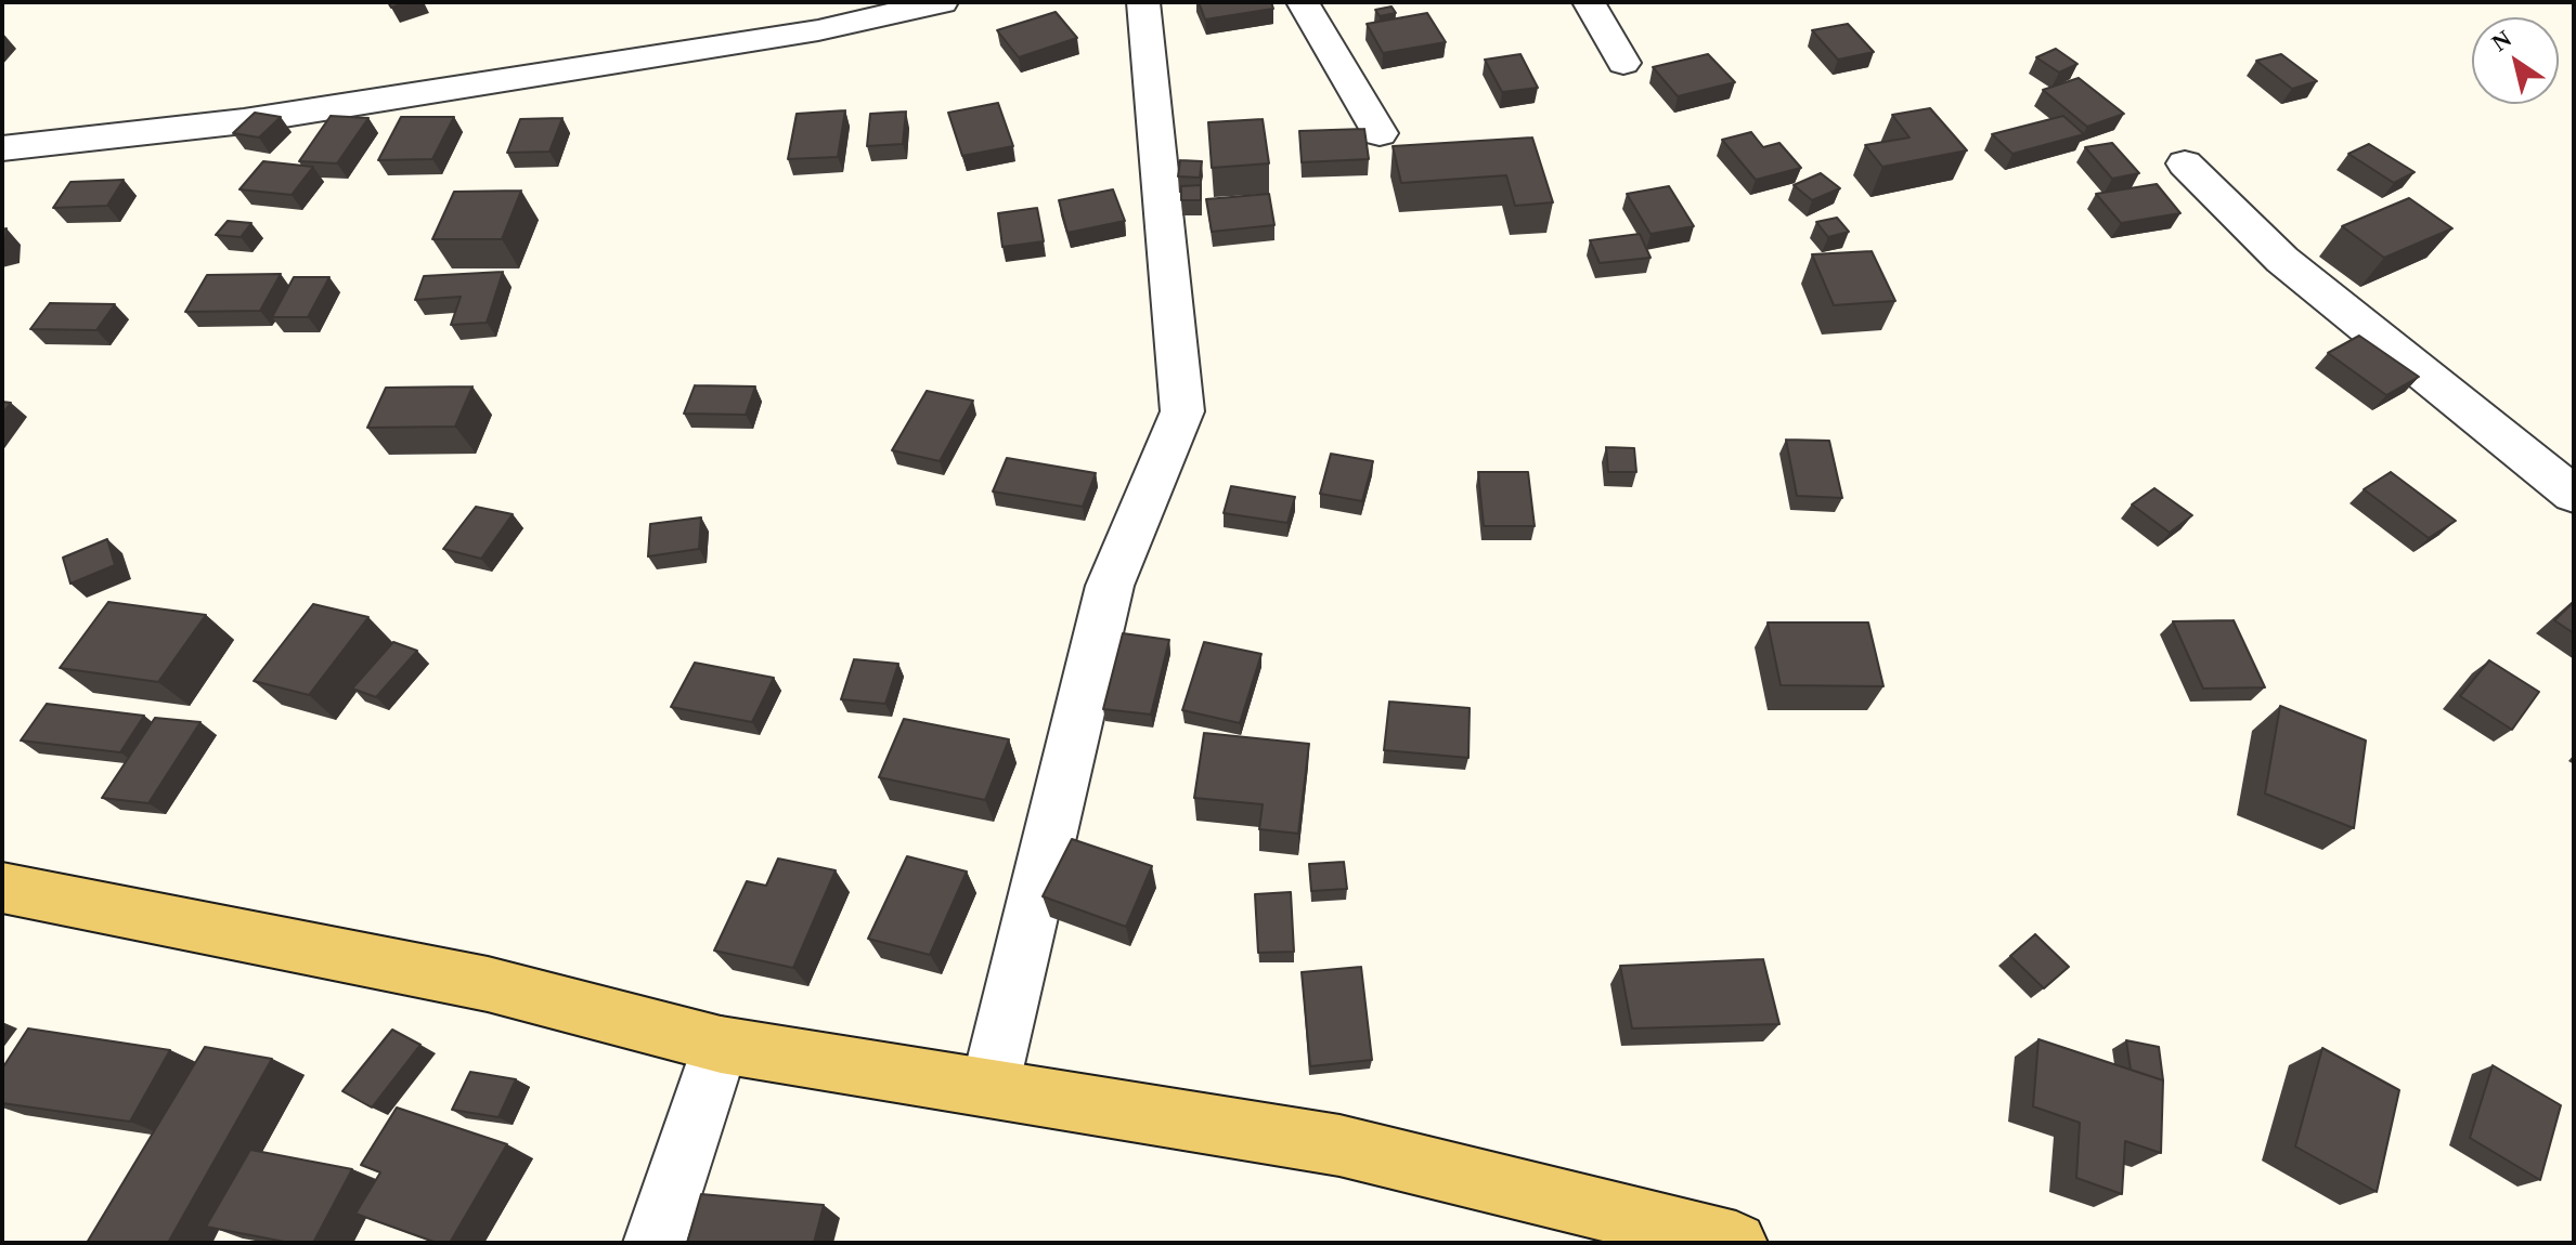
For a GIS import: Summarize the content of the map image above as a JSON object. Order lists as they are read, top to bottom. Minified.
{"north":"top left"}
